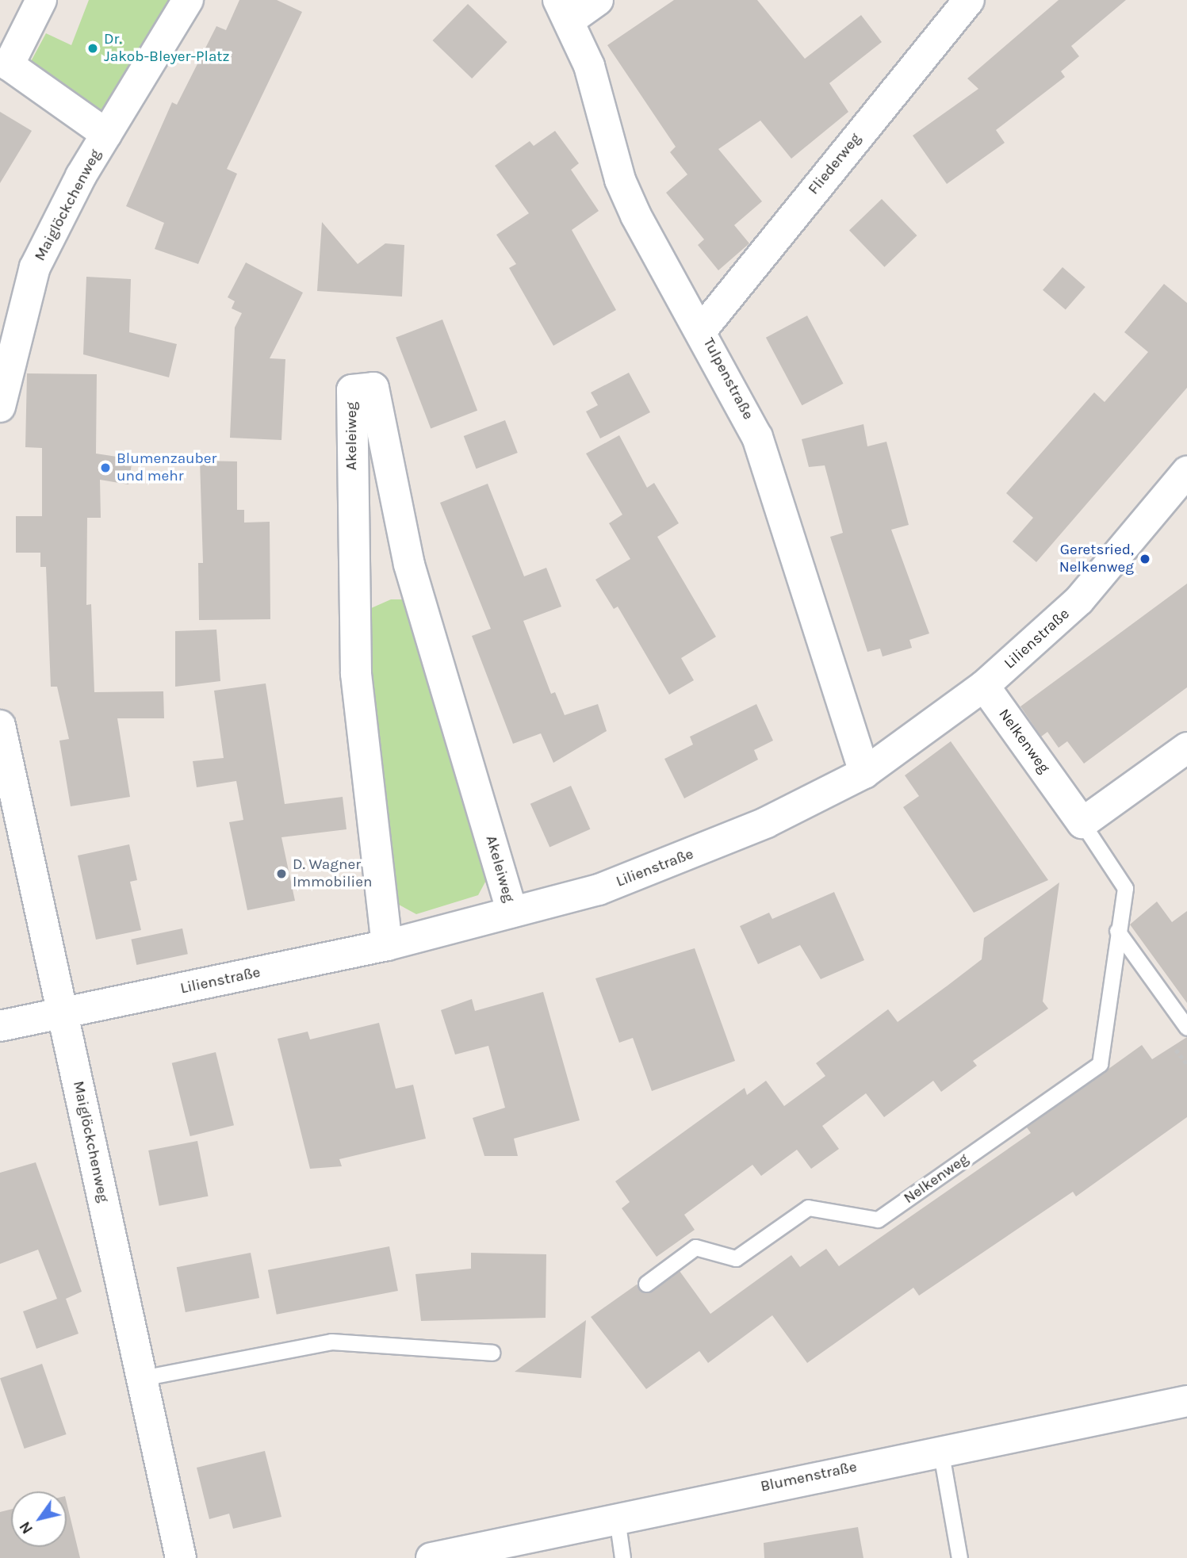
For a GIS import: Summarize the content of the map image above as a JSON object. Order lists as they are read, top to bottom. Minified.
{"streets":{"street":["Fliederweg","Maiglöckchenweg","Tulpenstraße","Akeleiweg","Lilienstraße","Nelkenweg","Blumenstraße"]},"crossings":[["Fliederweg","Tulpenstraße"],["Maiglöckchenweg","Lilienstraße"],["Tulpenstraße","Lilienstraße"],["Akeleiweg","Lilienstraße"],["Lilienstraße","Nelkenweg"]],"places":["Dr. Jakob-Bleyer-Platz","Blumenzauber und mehr","Geretsried, Nelkenweg","D. Wagner Immobilien"],"north":"bottom left"}
